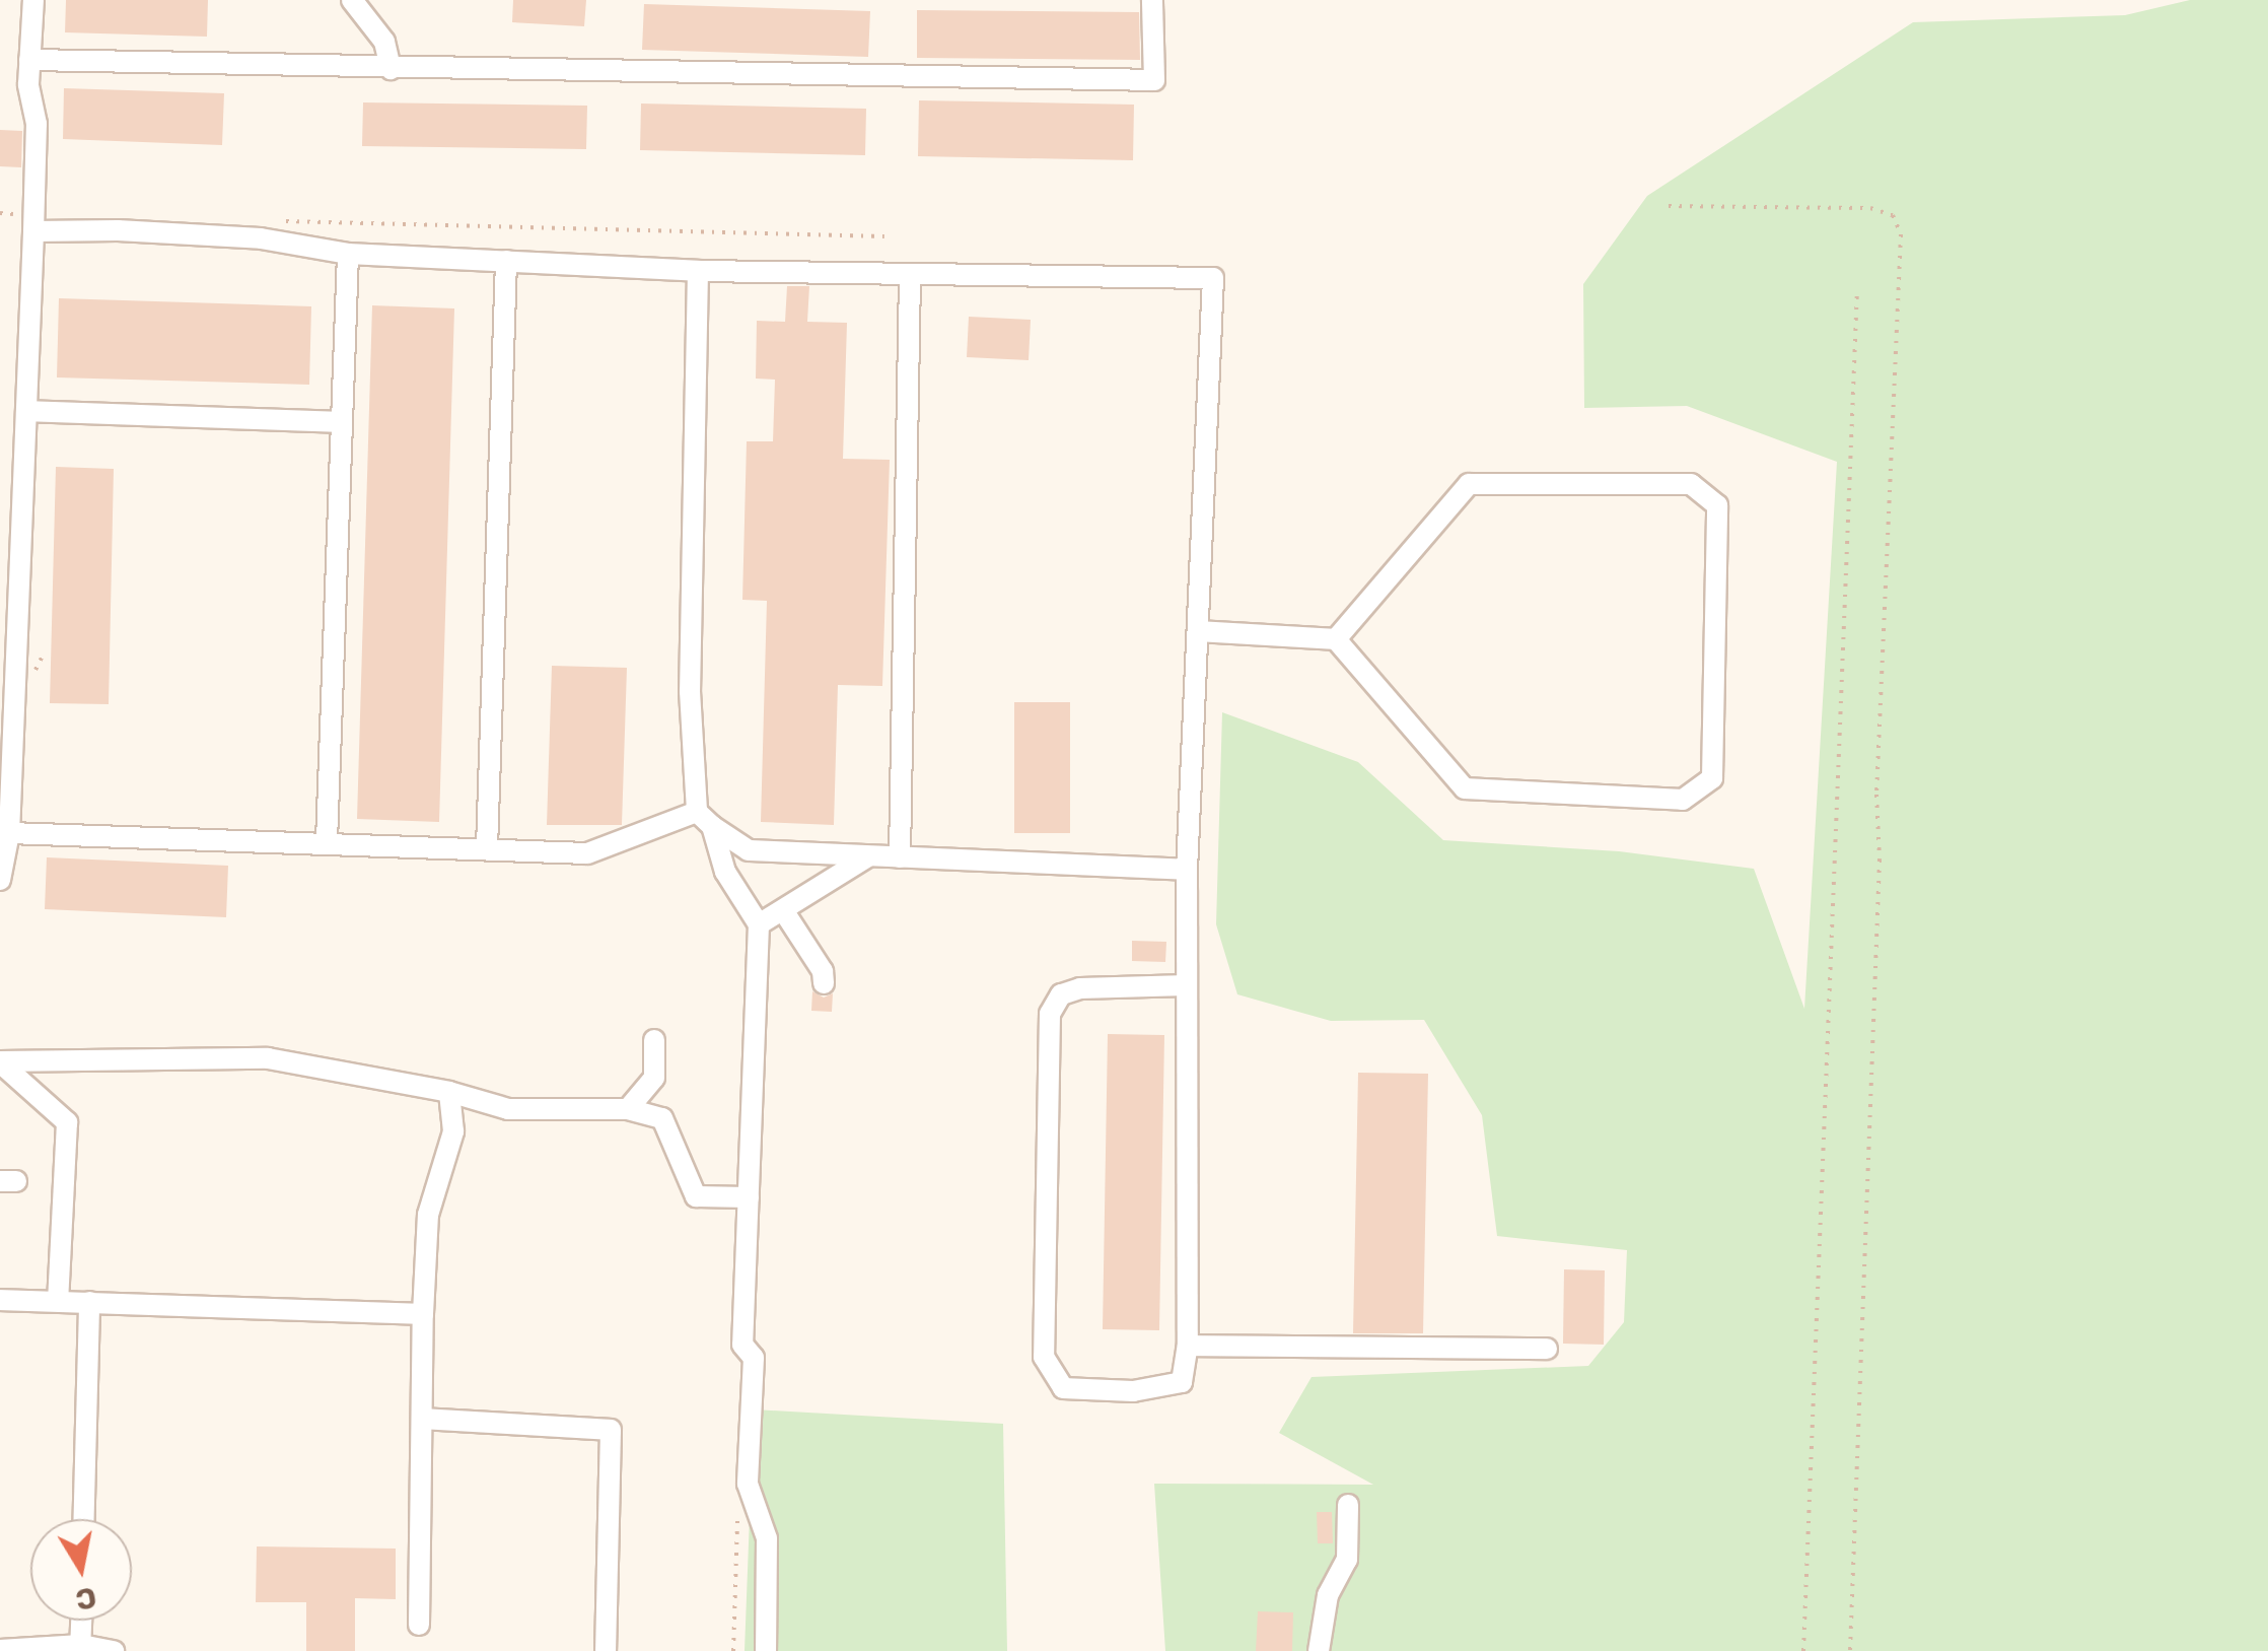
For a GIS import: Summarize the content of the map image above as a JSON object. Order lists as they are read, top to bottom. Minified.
{"north":"bottom"}
